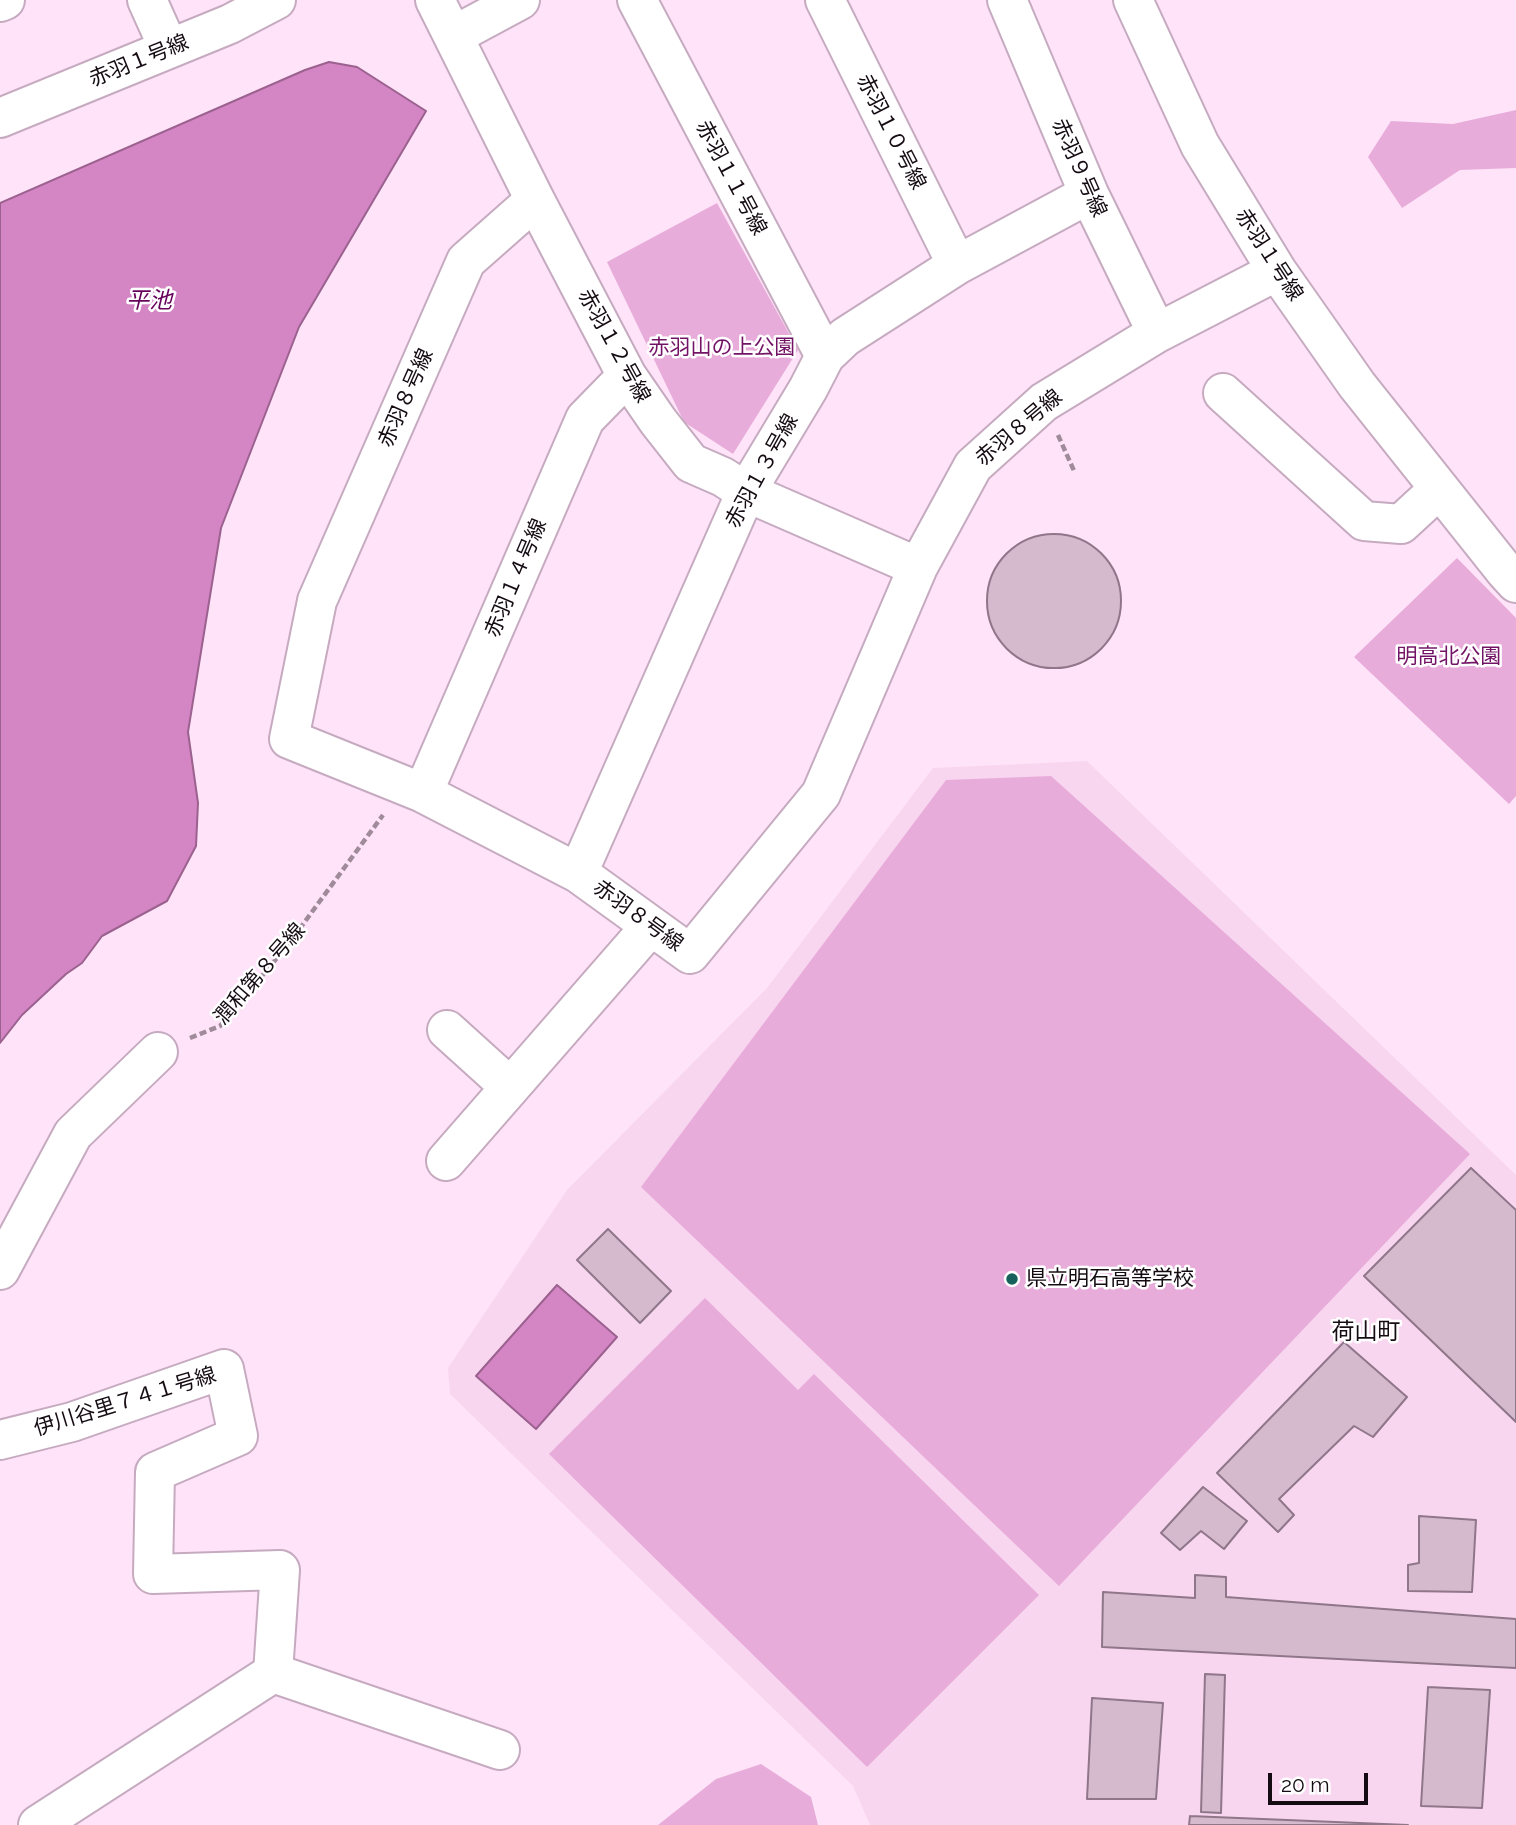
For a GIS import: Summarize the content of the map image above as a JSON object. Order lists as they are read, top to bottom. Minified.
{"streets":{"street":["赤羽１号線","赤羽１０号線","赤羽９号線","赤羽１１号線","赤羽１２号線","赤羽８号線","赤羽１３号線","赤羽１４号線","伊川谷里７４１号線"],"path":["潤和第８号線"]},"crossings":[["赤羽１号線","赤羽８号線"],["赤羽１０号線","赤羽１３号線"],["赤羽９号線","赤羽８号線"],["赤羽９号線","赤羽１３号線"],["赤羽１１号線","赤羽１３号線"],["赤羽１２号線","赤羽８号線"],["赤羽１２号線","赤羽１３号線"],["赤羽１２号線","赤羽１４号線"],["赤羽８号線","赤羽１３号線"],["赤羽８号線","赤羽１４号線"],["赤羽８号線","潤和第８号線"],["赤羽１４号線","潤和第８号線"]],"districts":["荷山町"],"water":["平池"],"parks":["赤羽山の上公園","明高北公園"],"places":["県立明石高等学校"],"scale_bar":"20 m"}
